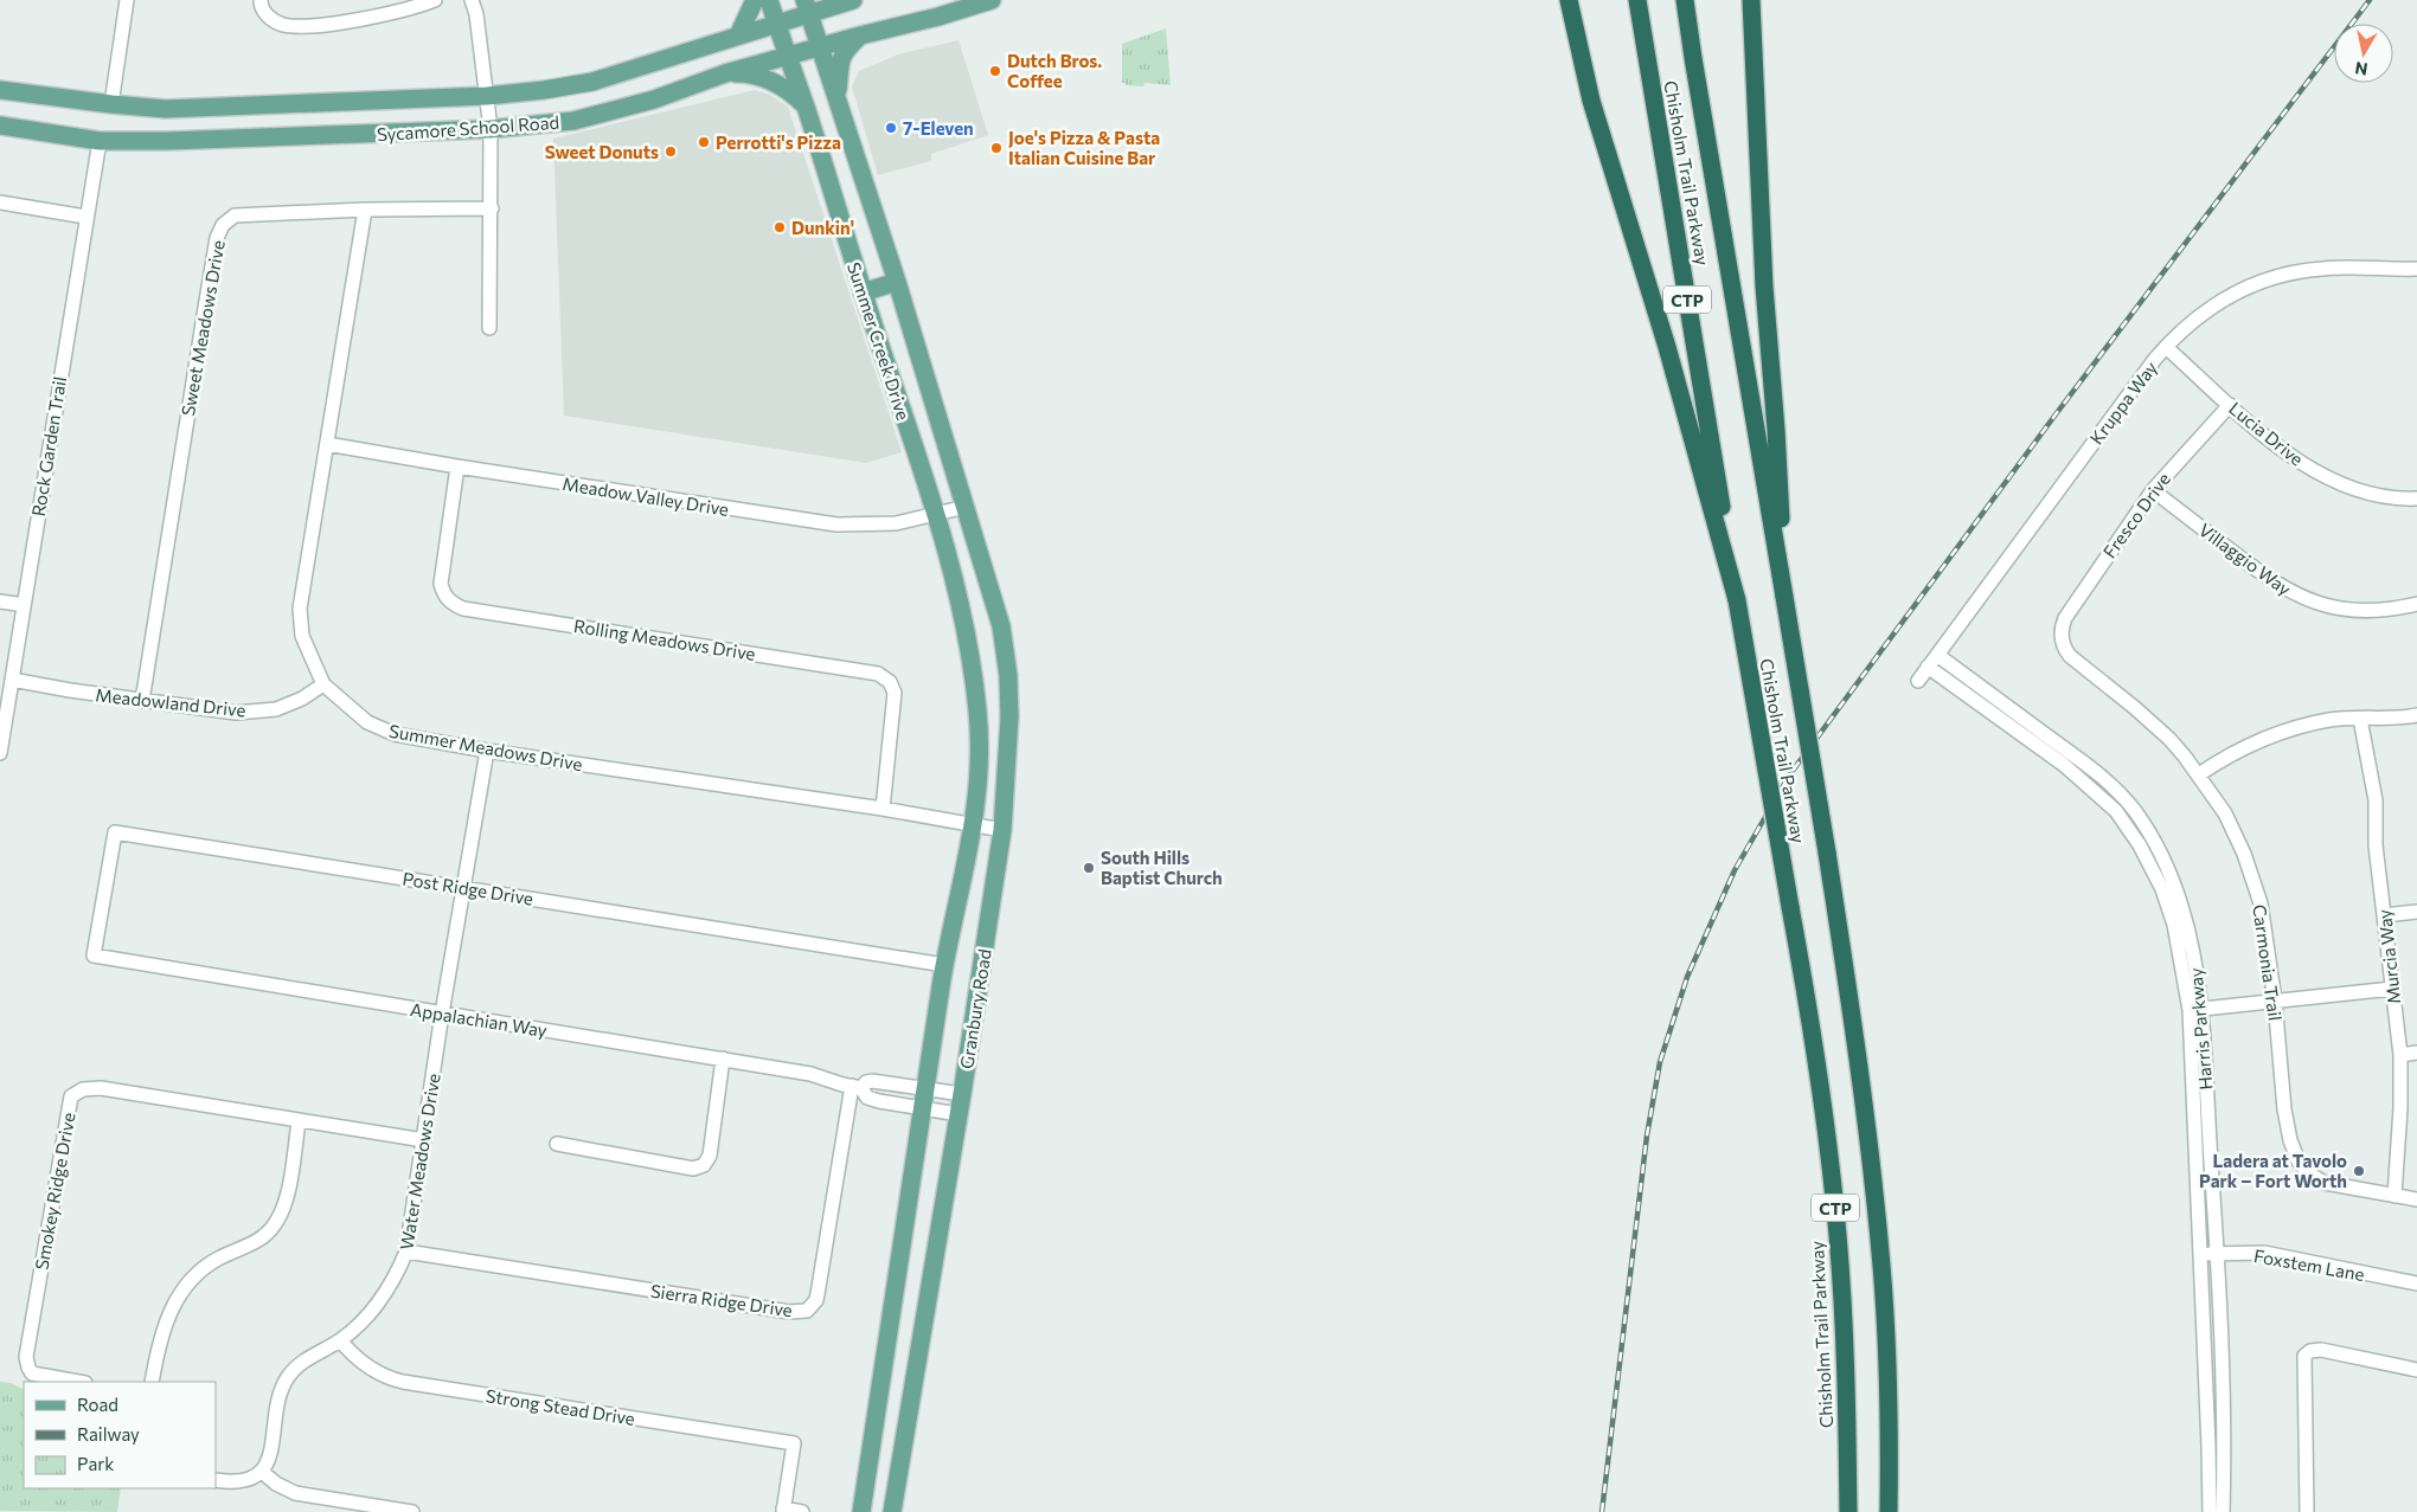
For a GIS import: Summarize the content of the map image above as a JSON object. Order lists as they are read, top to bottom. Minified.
{"streets":{"highway":["Chisholm Trail Parkway","CTP"],"main road":["Sycamore School Road","Summer Creek Drive","Granbury Road"],"street":["Sweet Meadows Drive","Kruppa Way","Lucia Drive","Rock Garden Trail","Meadow Valley Drive","Fresco Drive","Villaggio Way","Rolling Meadows Drive","Meadowland Drive","Summer Meadows Drive","Post Ridge Drive","Murcia Way","Carmonia Trail","Appalachian Way","Harris Parkway","Water Meadows Drive","Smokey Ridge Drive","Foxstem Lane","Sierra Ridge Drive","Strong Stead Drive"]},"crossings":[["Sycamore School Road","Summer Creek Drive"],["Sycamore School Road","Rock Garden Trail"],["Sweet Meadows Drive","Meadowland Drive"],["Sweet Meadows Drive","Summer Meadows Drive"],["Summer Creek Drive","Meadow Valley Drive"],["Summer Creek Drive","Granbury Road"],["Kruppa Way","Lucia Drive"],["Kruppa Way","Harris Parkway"],["Lucia Drive","Fresco Drive"],["Rock Garden Trail","Meadowland Drive"],["Meadow Valley Drive","Rolling Meadows Drive"],["Meadow Valley Drive","Summer Meadows Drive"],["Meadow Valley Drive","Granbury Road"],["Fresco Drive","Villaggio Way"],["Fresco Drive","Carmonia Trail"],["Rolling Meadows Drive","Summer Meadows Drive"],["Meadowland Drive","Summer Meadows Drive"],["Summer Meadows Drive","Granbury Road"],["Summer Meadows Drive","Water Meadows Drive"],["Post Ridge Drive","Granbury Road"],["Post Ridge Drive","Appalachian Way"],["Post Ridge Drive","Water Meadows Drive"],["Murcia Way","Carmonia Trail"],["Granbury Road","Appalachian Way"],["Appalachian Way","Water Meadows Drive"],["Appalachian Way","Sierra Ridge Drive"],["Harris Parkway","Foxstem Lane"],["Water Meadows Drive","Smokey Ridge Drive"],["Water Meadows Drive","Sierra Ridge Drive"],["Water Meadows Drive","Strong Stead Drive"]],"places":["Dutch Bros. Coffee","7-Eleven","Perrotti's Pizza","Joe's Pizza & Pasta Italian Cuisine Bar","Sweet Donuts","Dunkin'","South Hills Baptist Church","Ladera at Tavolo Park – Fort Worth"],"legend":["Road","Railway","Park"],"north":"bottom"}
